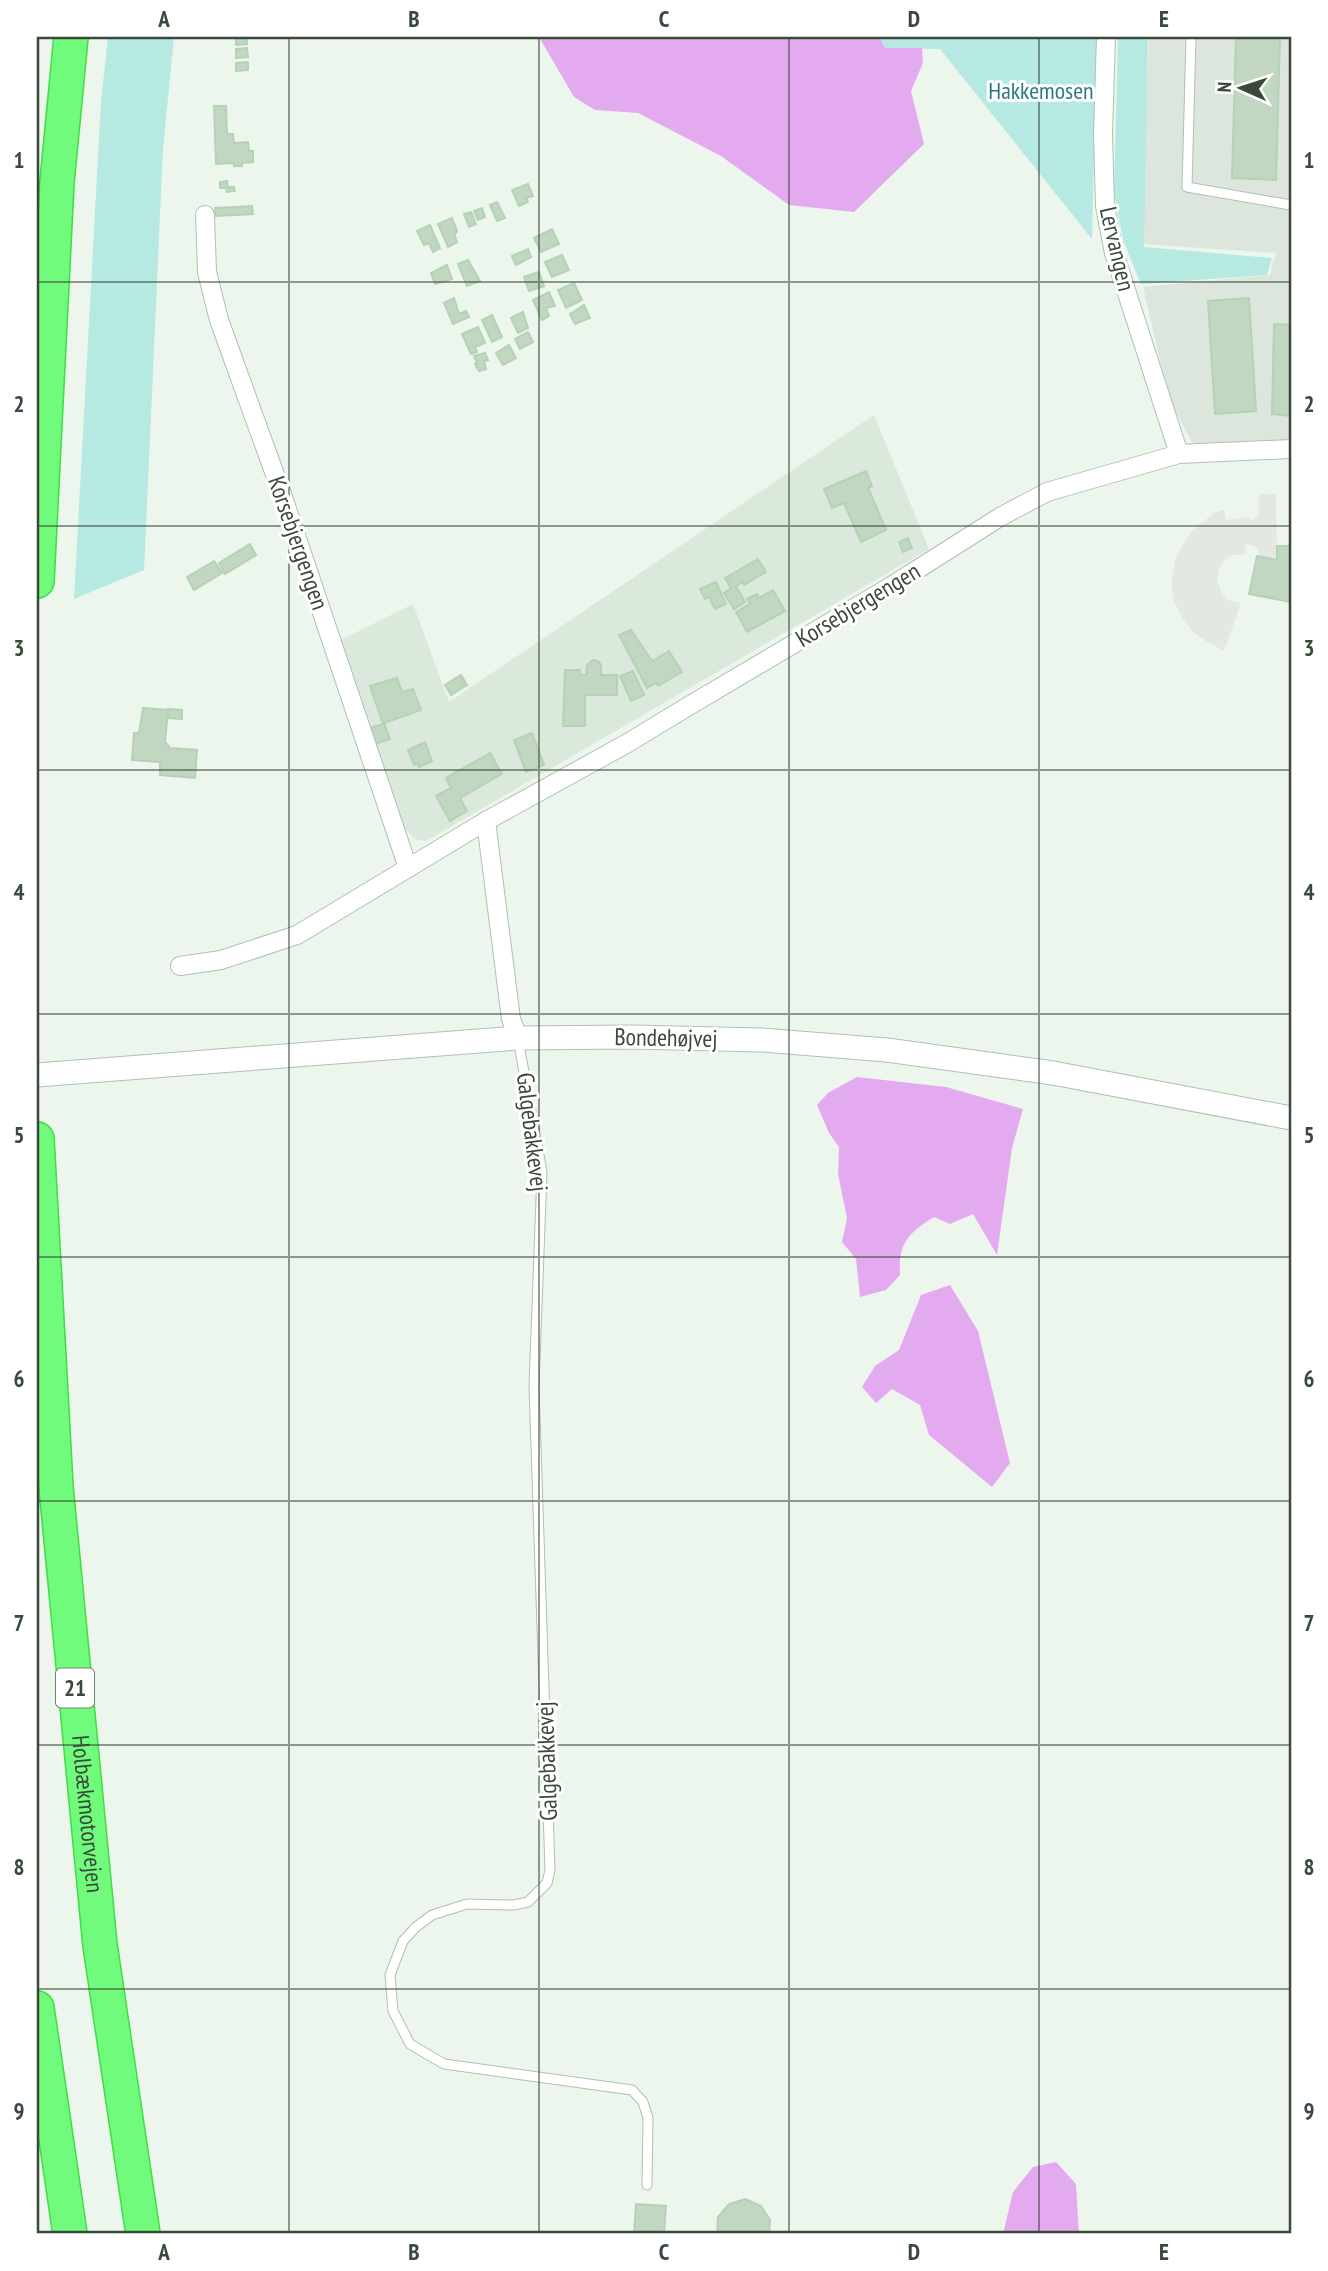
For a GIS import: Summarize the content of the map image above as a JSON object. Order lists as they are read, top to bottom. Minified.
{"streets":{"highway":["21","Holbækmotorvejen"],"street":["Lervangen","Korsebjergengen","Bondehøjvej"],"lane":["Galgebakkevej"]},"crossings":[["Lervangen","Korsebjergengen"],["Bondehøjvej","Galgebakkevej"]],"parks":["Hakkemosen"],"north":"left","grid":{"columns":["A","B","C","D","E"],"rows":["1","2","3","4","5","6","7","8","9"]}}
